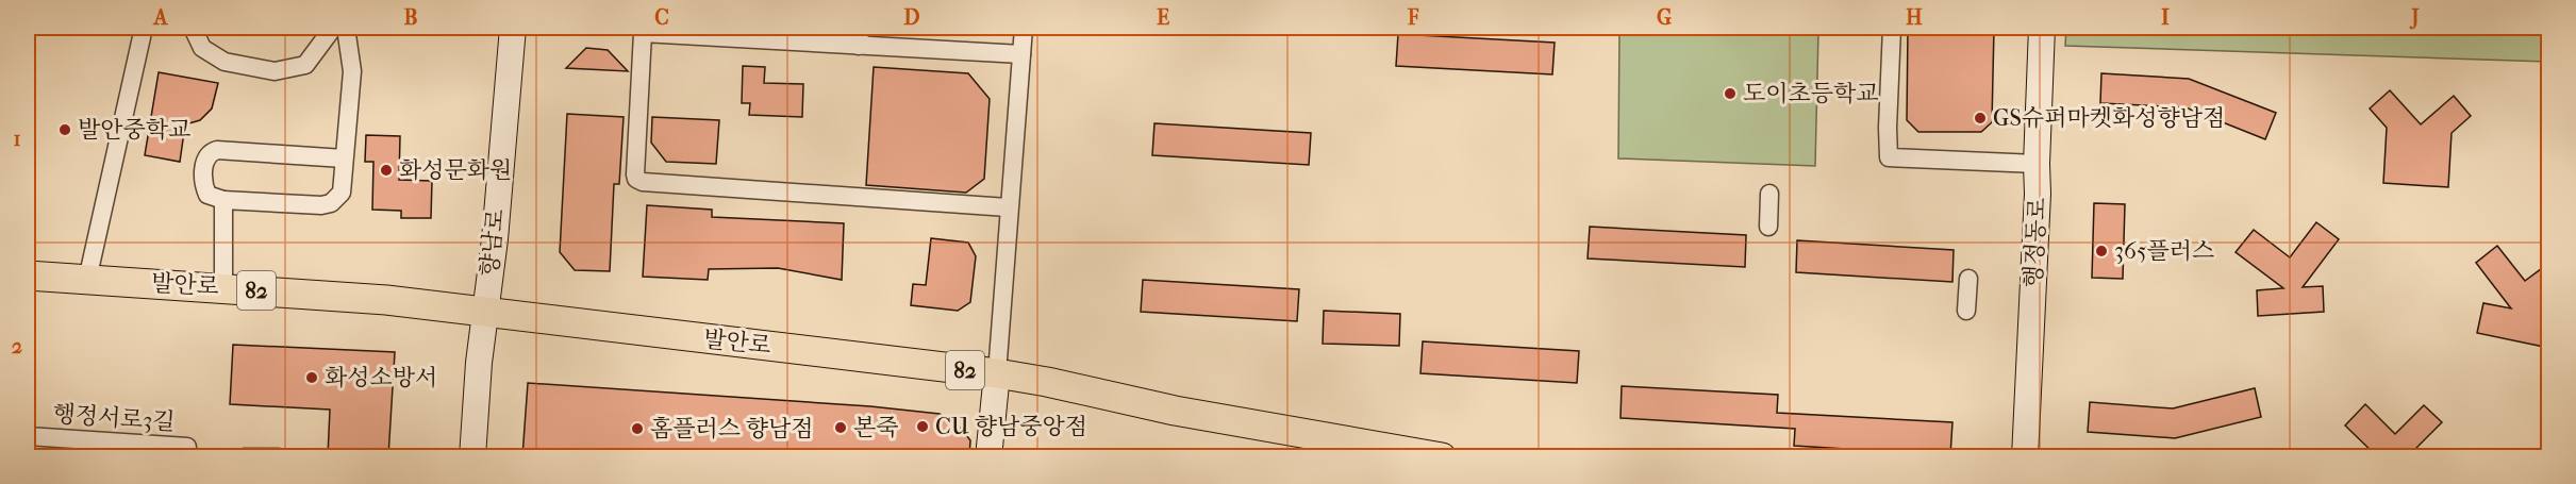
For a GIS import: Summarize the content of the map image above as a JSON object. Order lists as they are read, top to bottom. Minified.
{"streets":{"main road":["발안로","82"],"street":["향남로","행정동로","행정서로3길"]},"crossings":[["향남로","발안로"]],"places":["도이초등학교","GS슈퍼마켓화성향남점","발안중학교","화성문화원","365플러스","화성소방서","CU 향남중앙점","본죽","홈플러스 향남점"],"grid":{"columns":["A","B","C","D","E","F","G","H","I","J"],"rows":["1","2"]}}
